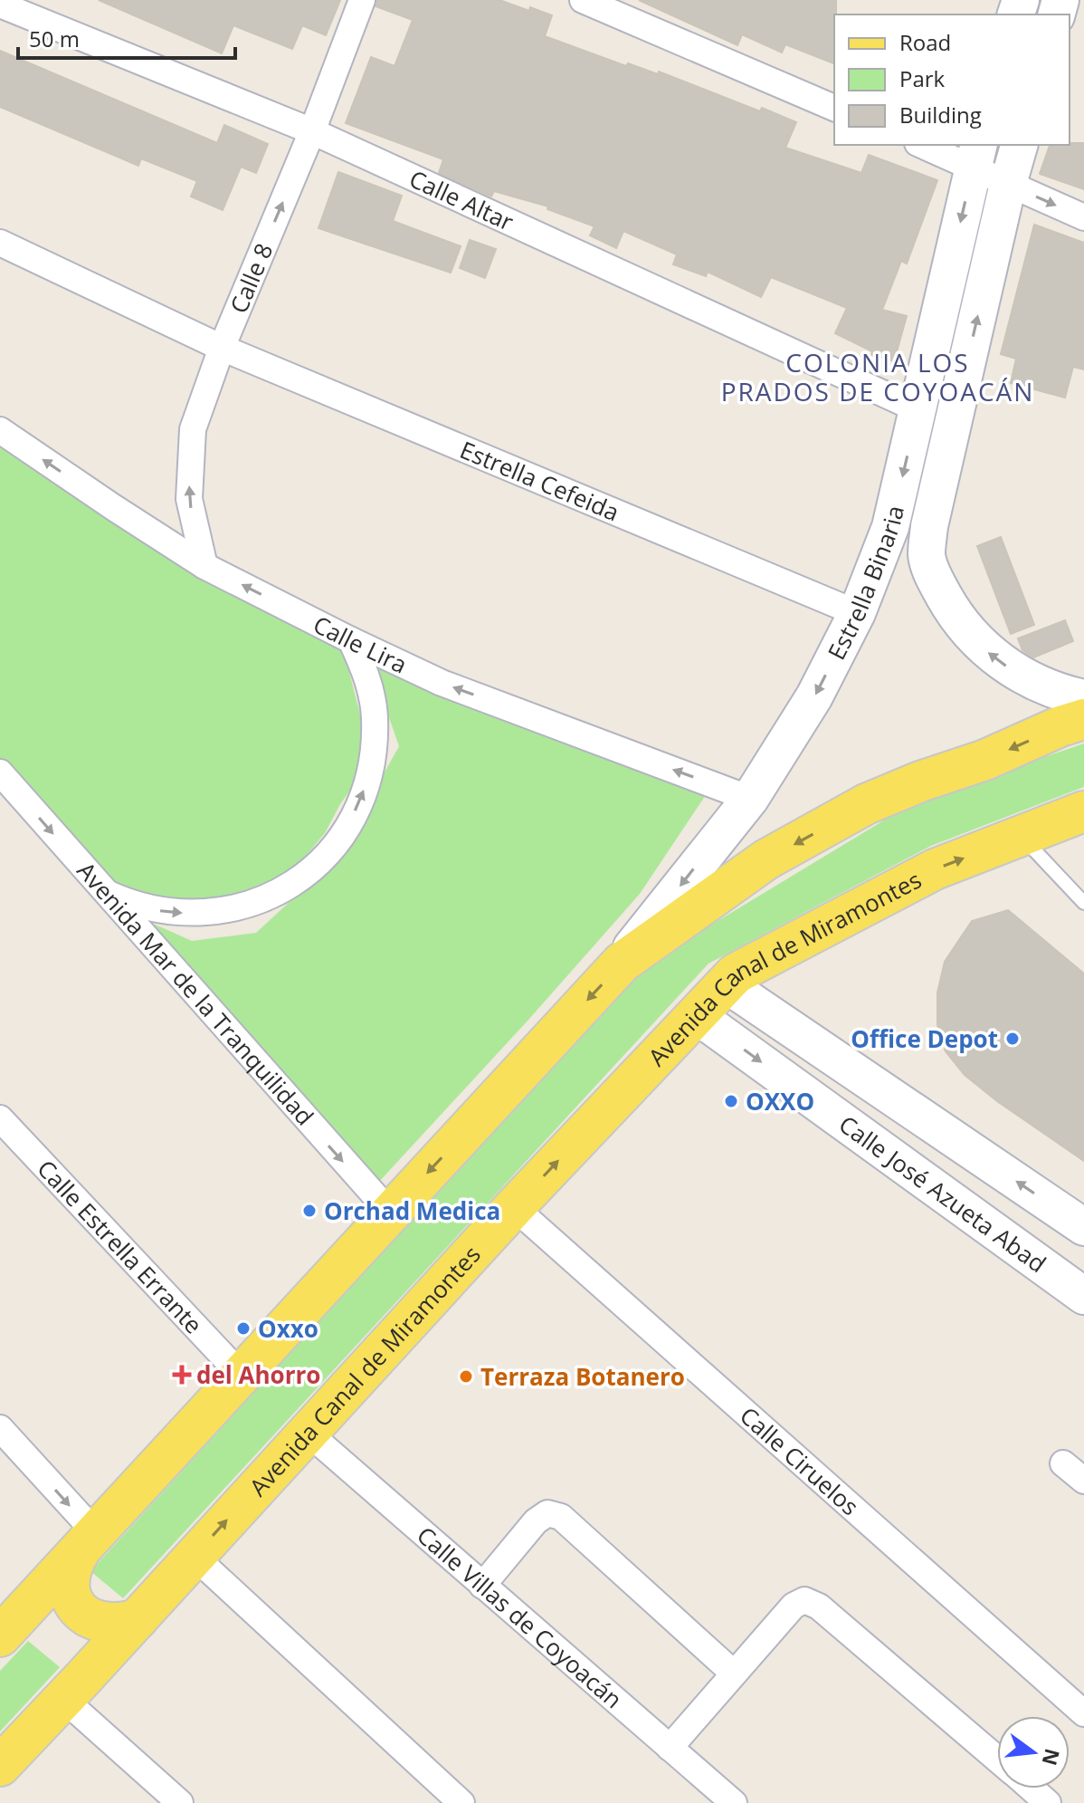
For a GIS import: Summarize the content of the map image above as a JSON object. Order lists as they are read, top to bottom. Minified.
{"streets":{"main road":["Avenida Canal de Miramontes"],"street":["Calle Altar","Calle 8","Estrella Cefeida","Estrella Binaria","Calle Lira","Avenida Mar de la Tranquilidad","Calle José Azueta Abad","Calle Estrella Errante","Calle Ciruelos","Calle Villas de Coyoacán"]},"crossings":[["Calle Altar","Calle 8"],["Calle Altar","Estrella Binaria"],["Calle 8","Estrella Cefeida"],["Calle 8","Calle Lira"],["Estrella Cefeida","Estrella Binaria"],["Estrella Binaria","Calle Lira"],["Avenida Canal de Miramontes","Calle José Azueta Abad"],["Avenida Canal de Miramontes","Calle Ciruelos"],["Avenida Canal de Miramontes","Calle Villas de Coyoacán"]],"one_way":["Calle 8","Calle Lira","Avenida Mar de la Tranquilidad"],"districts":["COLONIA LOS PRADOS DE COYOACÁN"],"places":{"other":["Office Depot","OXXO","Orchad Medica","Oxxo","Terraza Botanero"],"health":["del Ahorro"]},"legend":["Road","Park","Building"],"scale_bar":"50 m","north":"right"}
